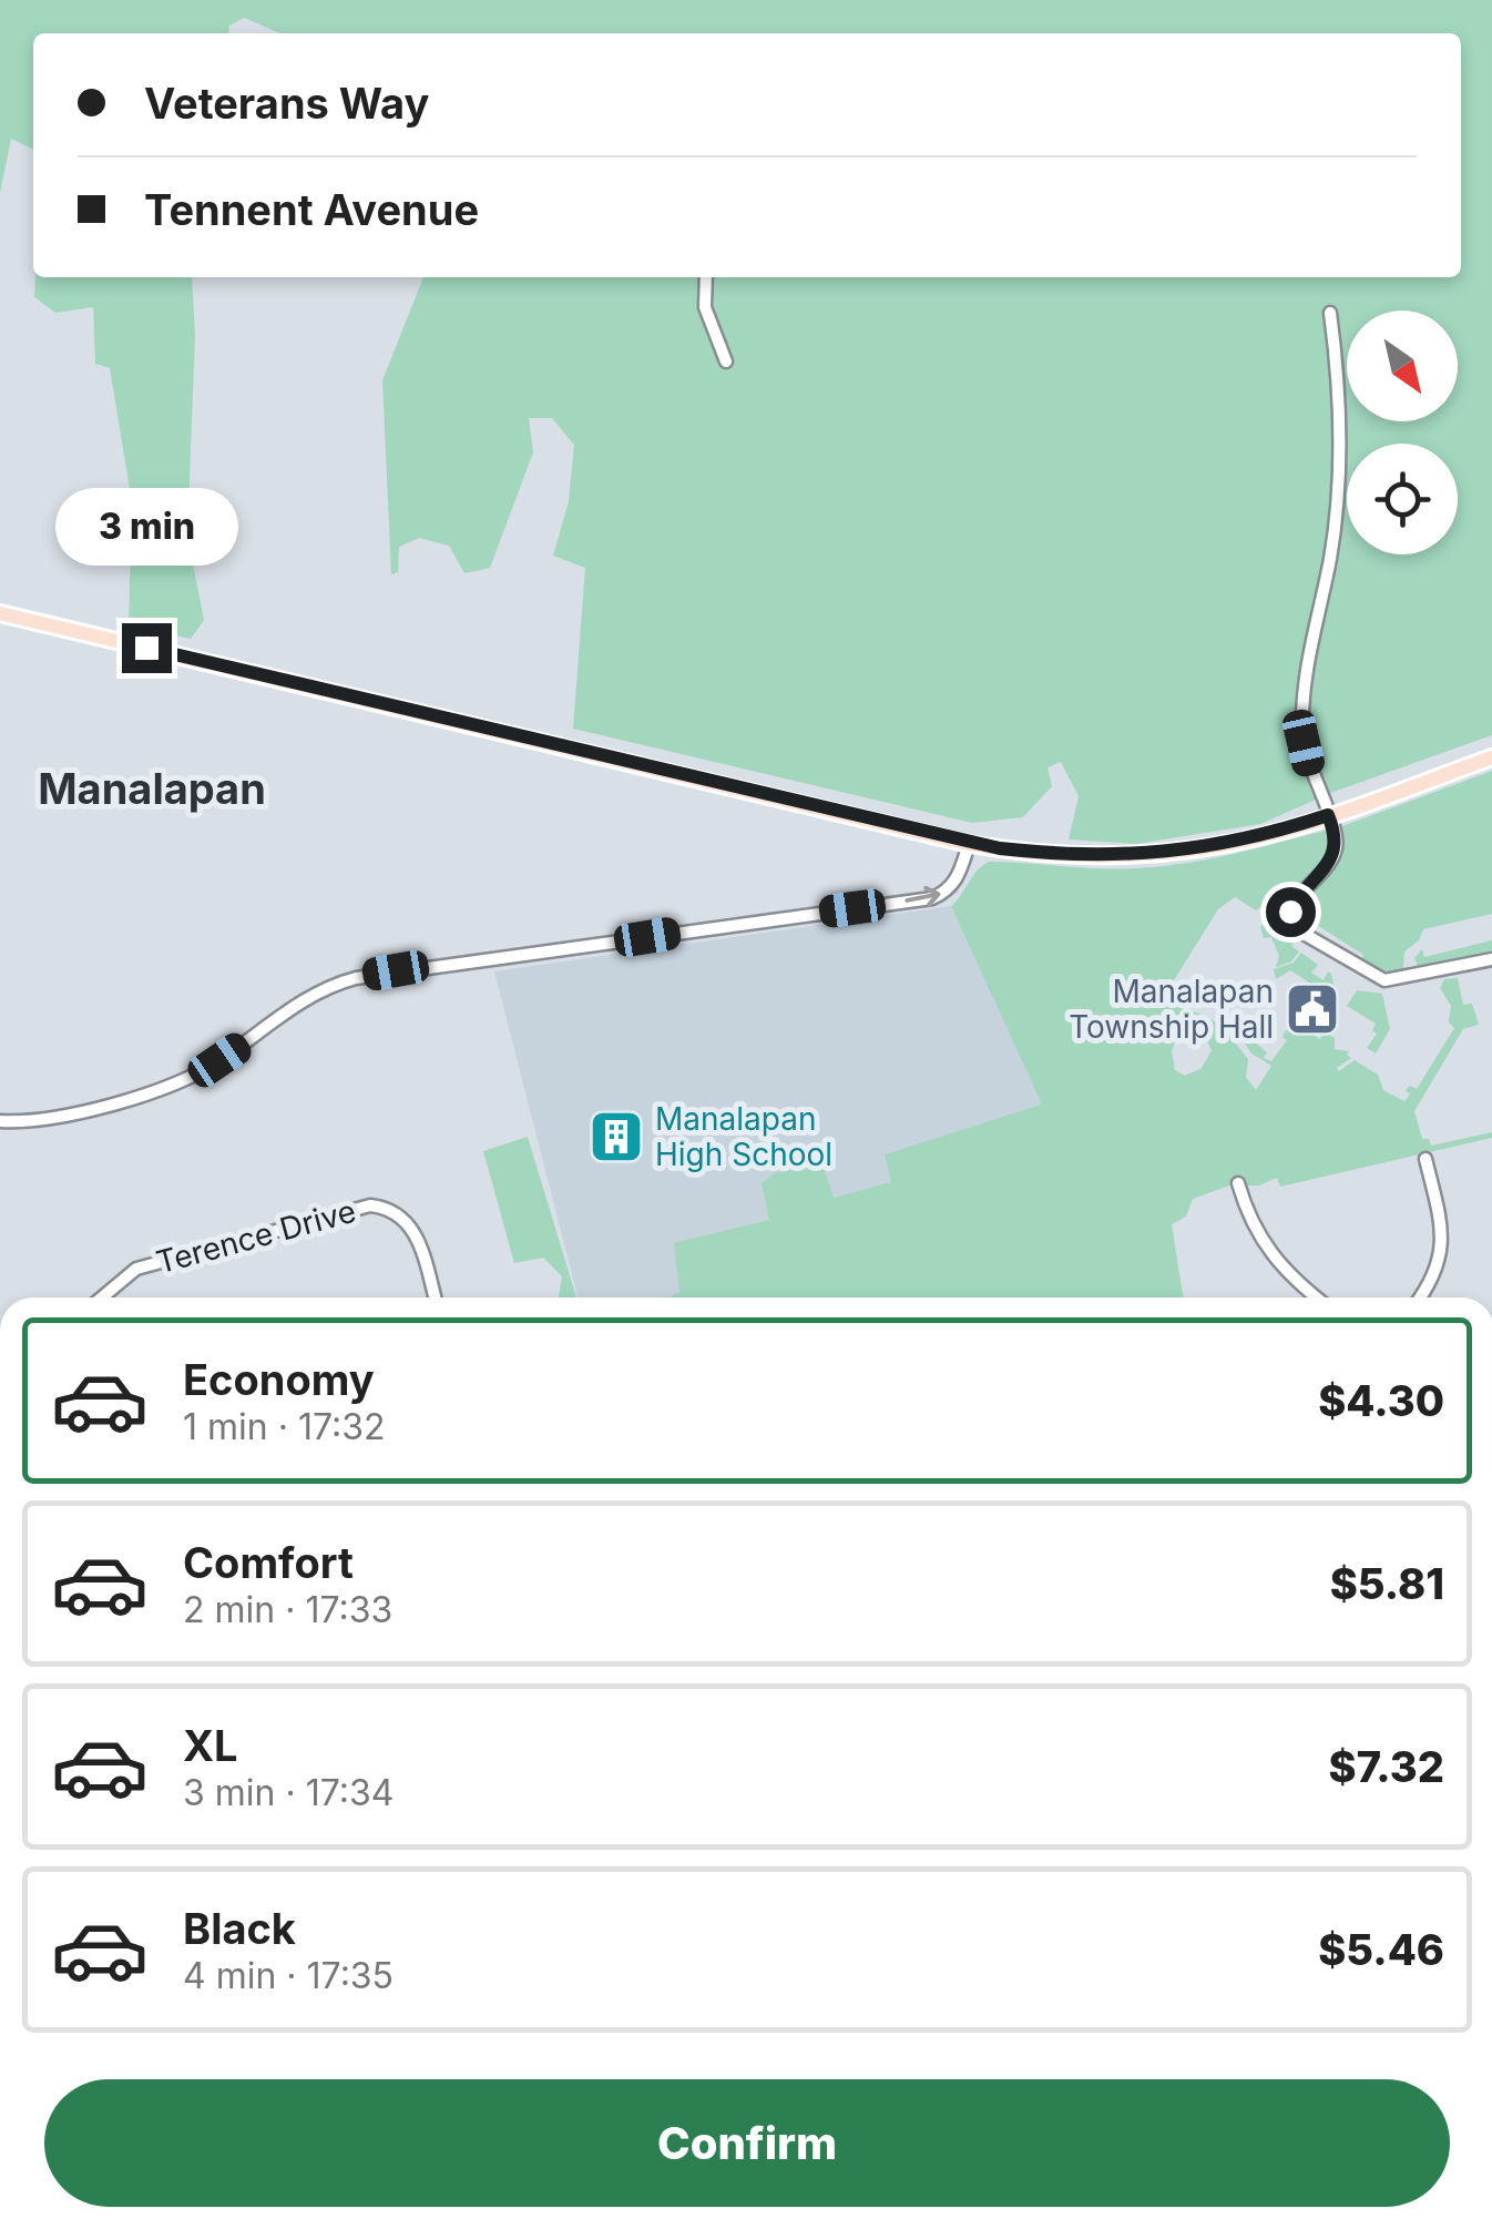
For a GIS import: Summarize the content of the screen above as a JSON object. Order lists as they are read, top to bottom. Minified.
{"streets":{"street":["Terence Drive"]},"districts":["Manalapan"],"places":{"public building":["Manalapan Township Hall"],"building":["Manalapan High School"]},"north":"bottom right","page":{"banner":["Veterans Way","Tennent Avenue"],"bubble":"3 min","list":[{"name":"Economy","note":"1 min · 17:32","value":"$4.30"},{"name":"Comfort","note":"2 min · 17:33","value":"$5.81"},{"name":"XL","note":"3 min · 17:34","value":"$7.32"},{"name":"Black","note":"4 min · 17:35","value":"$5.46"}],"buttons":"Confirm"}}
